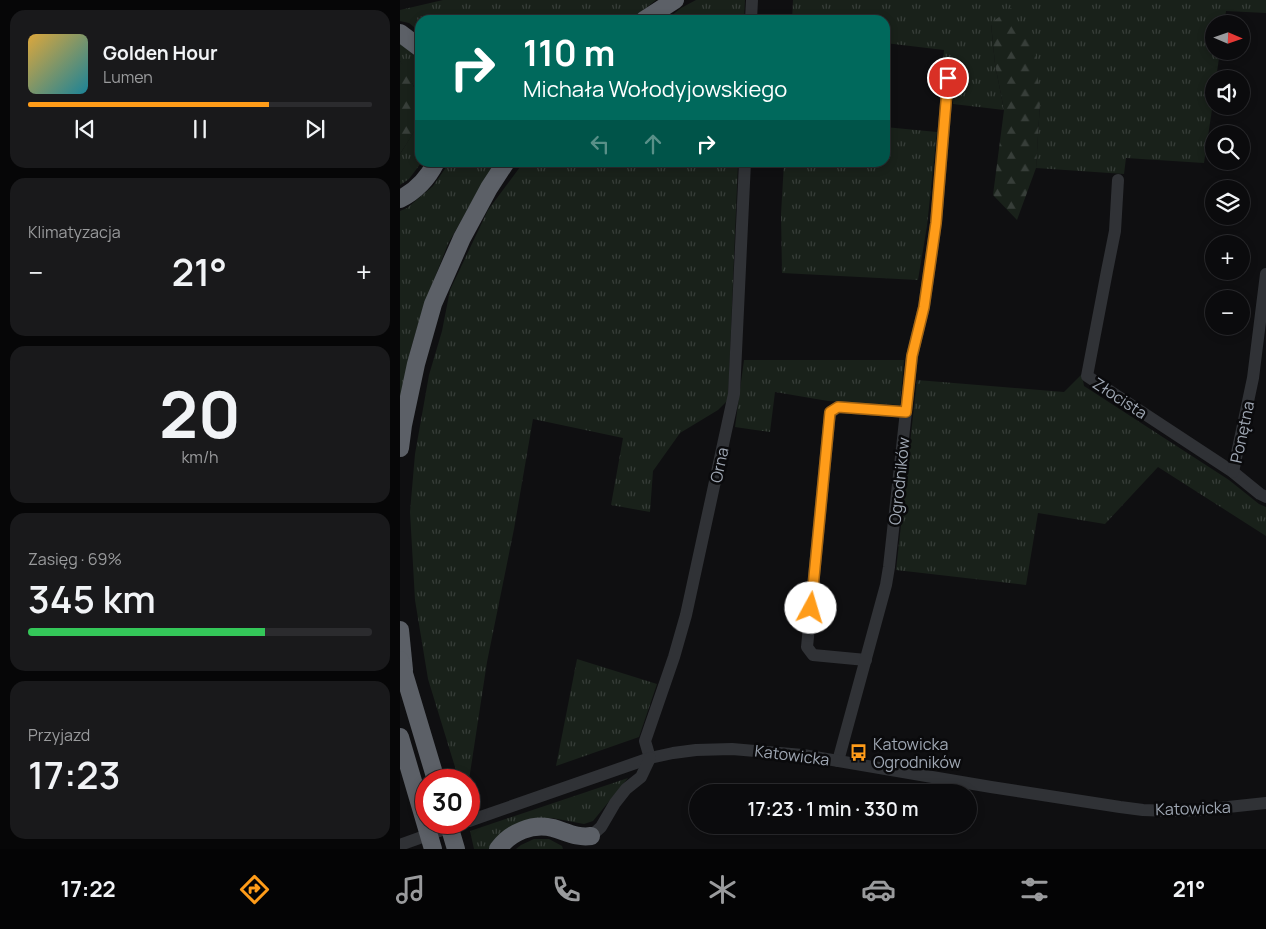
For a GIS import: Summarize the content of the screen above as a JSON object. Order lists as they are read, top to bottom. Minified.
{"streets":{"street":["Złocista","Ponętna","Orna","Ogrodników","Katowicka"]},"crossings":[["Złocista","Ponętna"],["Orna","Katowicka"],["Ogrodników","Katowicka"]],"places":{"bus stop":["Katowicka Ogrodników"]},"north":"right","page":{"map_buttons":["+","−"],"turn":["110 m","Michała Wołodyjowskiego"],"song":["Golden Hour","Lumen"],"tile":["Klimatyzacja",["20","km/h"],["Zasięg · 69%","345 km"],["Przyjazd","17:23"]],"heat":["−","21°","+"],"limit":"30","trip":"17:23 · 1 min · 330 m","tabs":["17:22","21°"]}}
